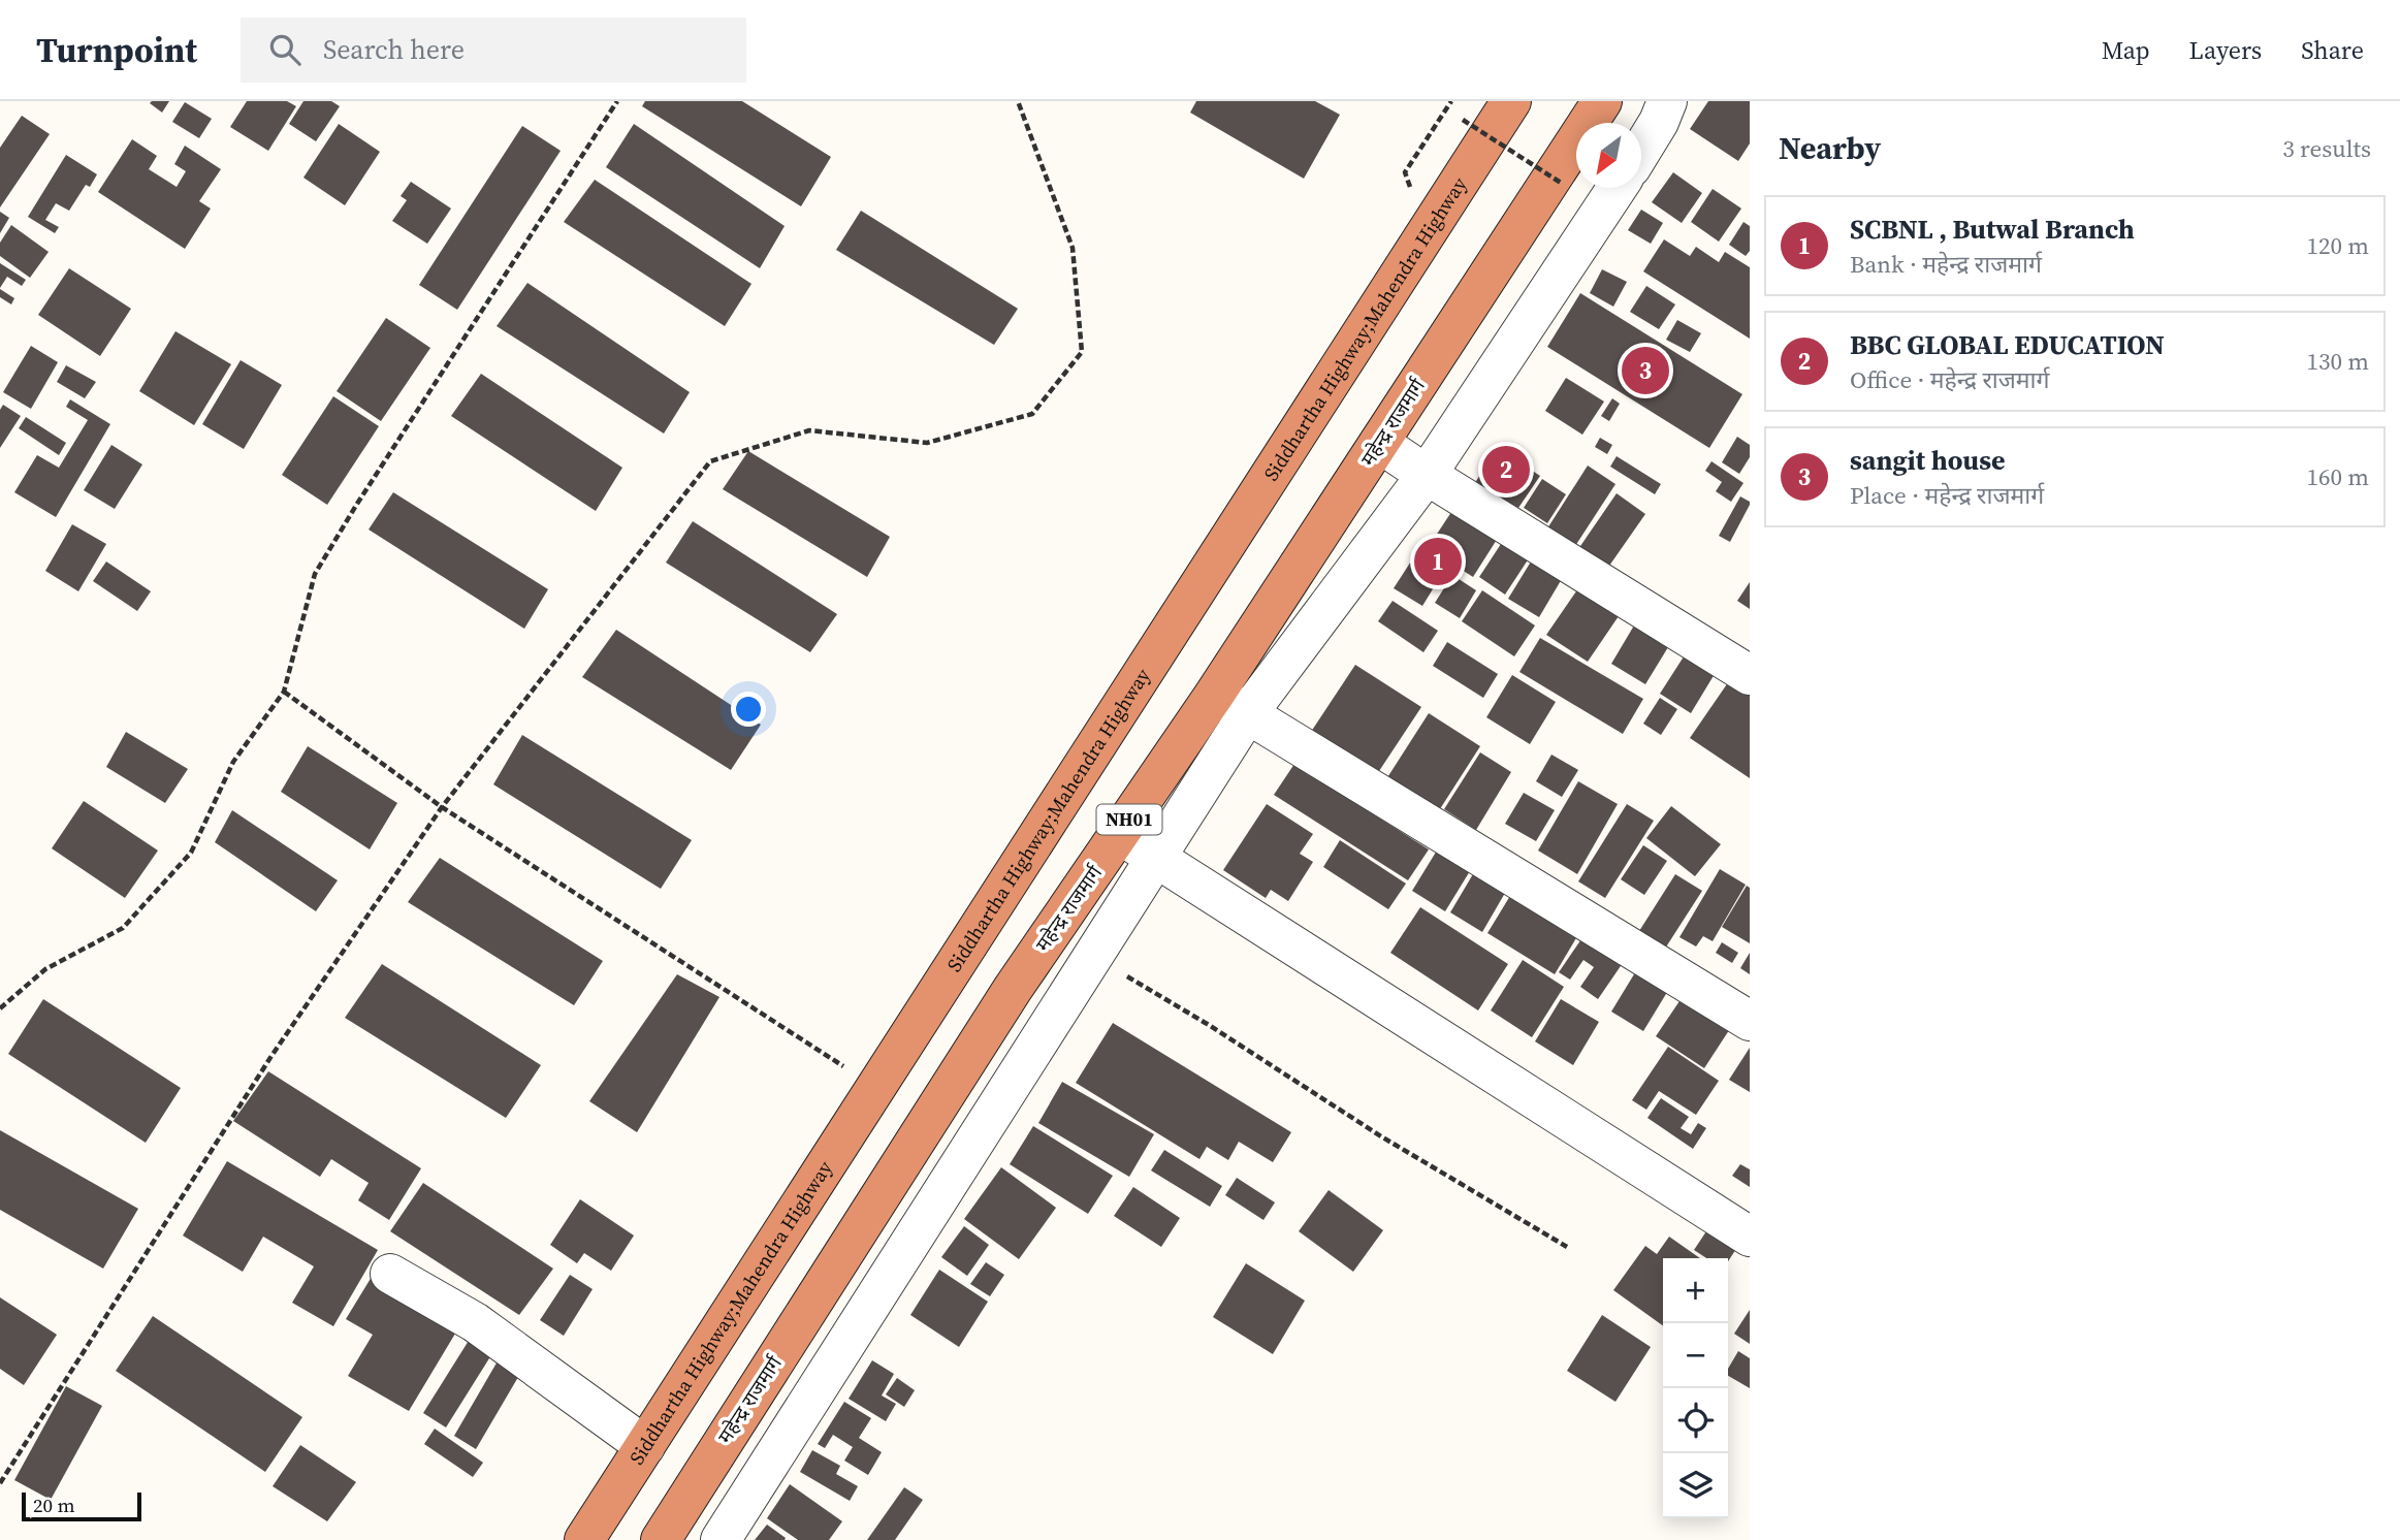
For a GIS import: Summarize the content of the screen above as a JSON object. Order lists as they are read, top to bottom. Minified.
{"streets":{"highway":["Siddhartha Highway;Mahendra Highway","महेन्द्र राजमार्ग","NH01"]},"scale_bar":"20 m","north":"bottom left","page":{"header":"Turnpoint","search":"Search here","nav":["Map","Layers","Share"],"heading":["Nearby","3 results"],"list":[{"mark":"1","name":"SCBNL , Butwal Branch","note":"Bank · महेन्द्र राजमार्ग","value":"120 m"},{"mark":"2","name":"BBC GLOBAL EDUCATION","note":"Office · महेन्द्र राजमार्ग","value":"130 m"},{"mark":"3","name":"sangit house","note":"Place · महेन्द्र राजमार्ग","value":"160 m"}],"pins":["3","2","1"],"map_buttons":["+","−"],"scale":"20 m"}}
